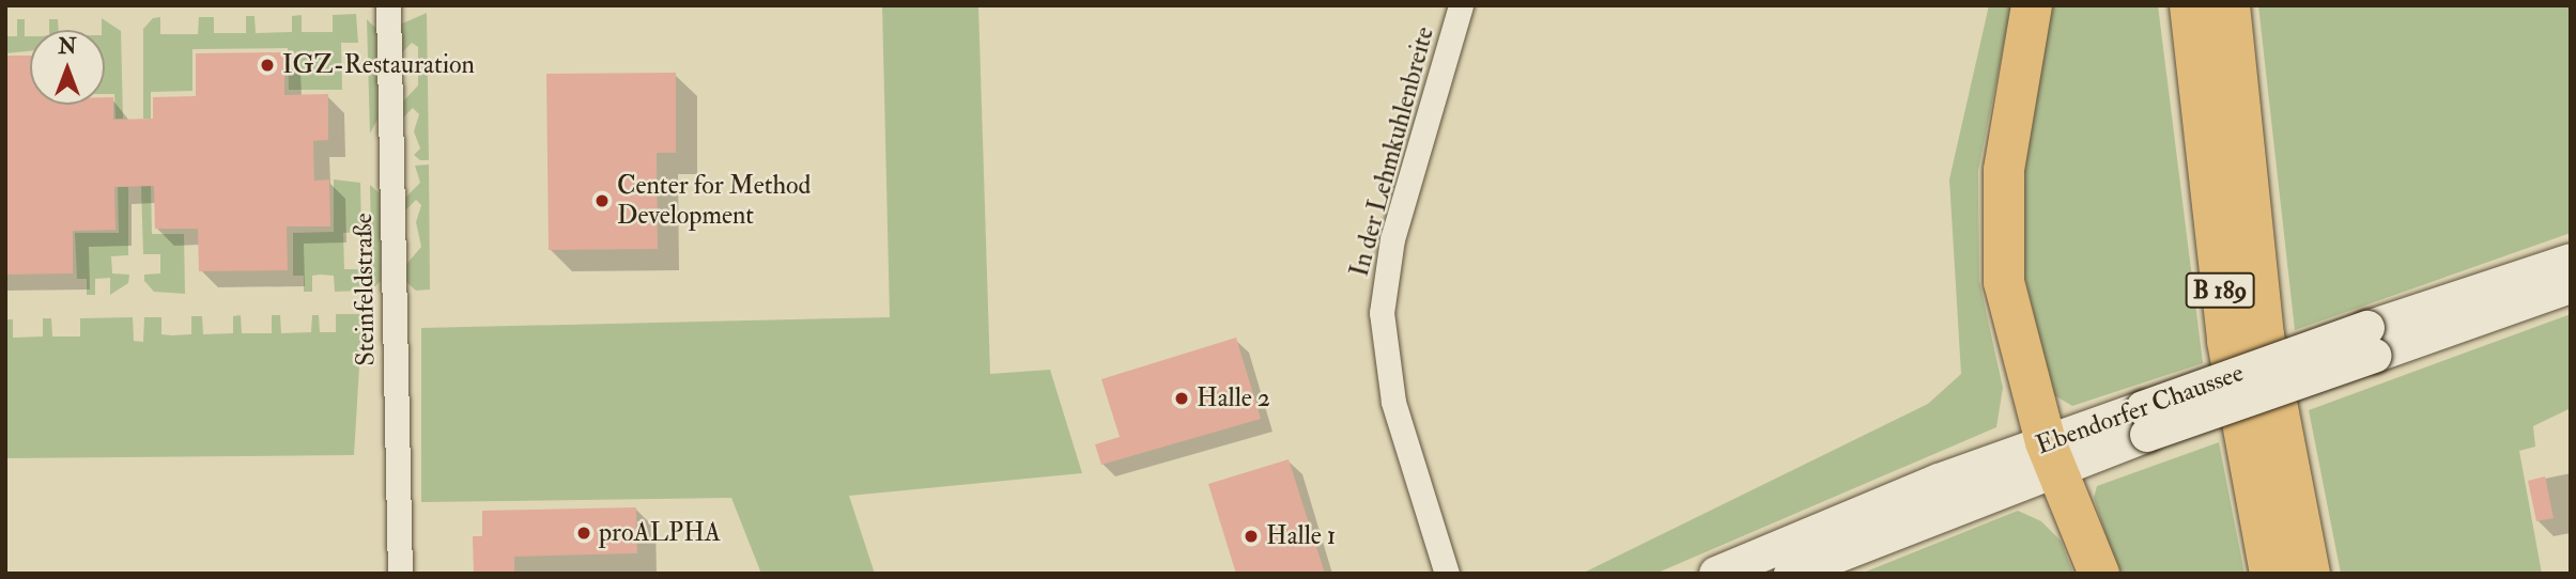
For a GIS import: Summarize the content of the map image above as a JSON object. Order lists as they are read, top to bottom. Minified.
{"streets":{"highway":["B 189"],"main road":["Ebendorfer Chaussee"],"street":["In der Lehmkuhlenbreite","Steinfeldstraße"]},"places":["IGZ-Restauration","Center for Method Development","Halle 2","proALPHA","Halle 1"],"north":"top"}
